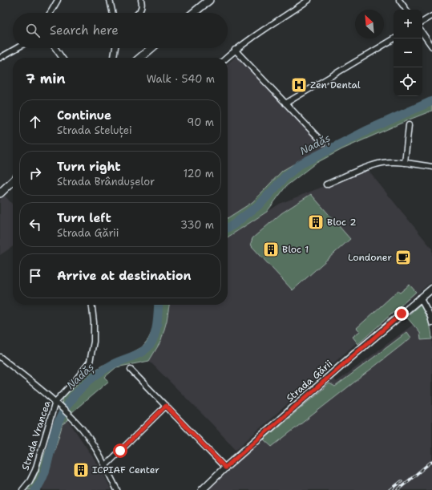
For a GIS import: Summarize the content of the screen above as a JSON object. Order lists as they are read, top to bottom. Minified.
{"streets":{"street":["Strada Gării","Strada Vrancea"]},"water":["Nadăș"],"places":{"hospital":["Zen Dental"],"building":["Bloc 2","Bloc 1","ICPIAF Center"],"cafe":["Londoner"]},"north":"top left","page":{"map_buttons":["+","−"],"search":"Search here","heading":["7 min","Walk · 540 m"],"list":[["Continue","Strada Steluței","90 m"],["Turn right","Strada Brândușelor","120 m"],["Turn left","Strada Gării","330 m"],"Arrive at destination"]}}
